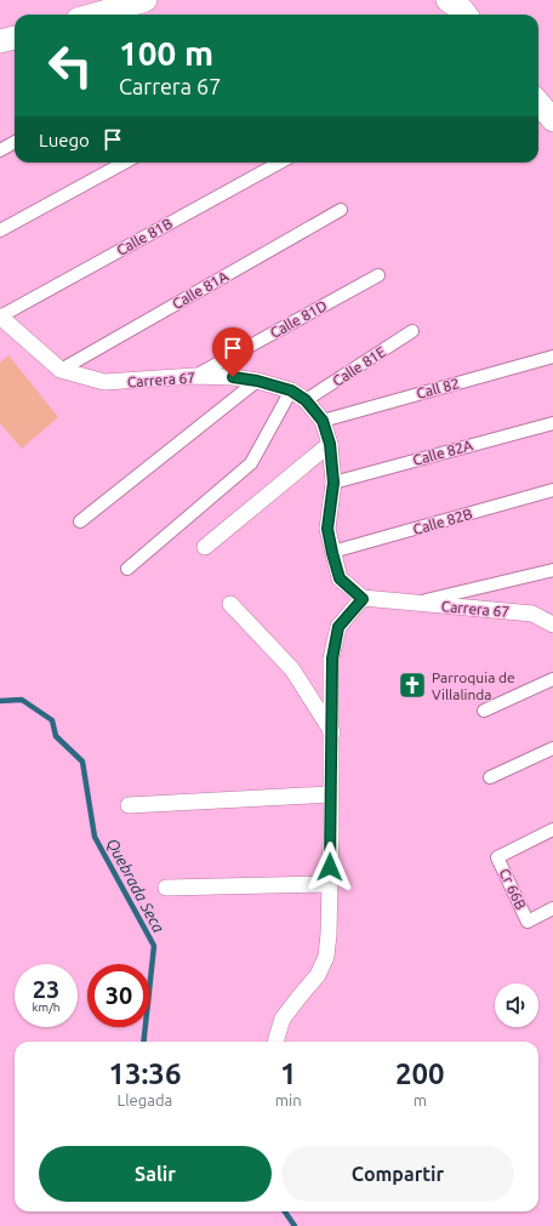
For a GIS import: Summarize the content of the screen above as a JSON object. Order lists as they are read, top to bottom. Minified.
{"streets":{"street":["Calle 81B","Calle 81A","Calle 81D","Calle 81E","Carrera 67","Call 82","Calle 82A","Calle 82B","Cr 66B"]},"crossings":[["Calle 81B","Carrera 67"],["Calle 81A","Carrera 67"],["Calle 81D","Carrera 67"],["Calle 81E","Carrera 67"],["Carrera 67","Call 82"],["Carrera 67","Calle 82A"],["Carrera 67","Calle 82B"]],"water":["Quebrada Seca"],"places":{"church":["Parroquia de Villalinda"]},"page":{"turn":["100 m","Carrera 67"],"then":"Luego","speed":"23 km/h","limit":"30","eta":["13:36","Llegada","1","min","200","m"],"buttons":["Salir","Compartir"]}}
